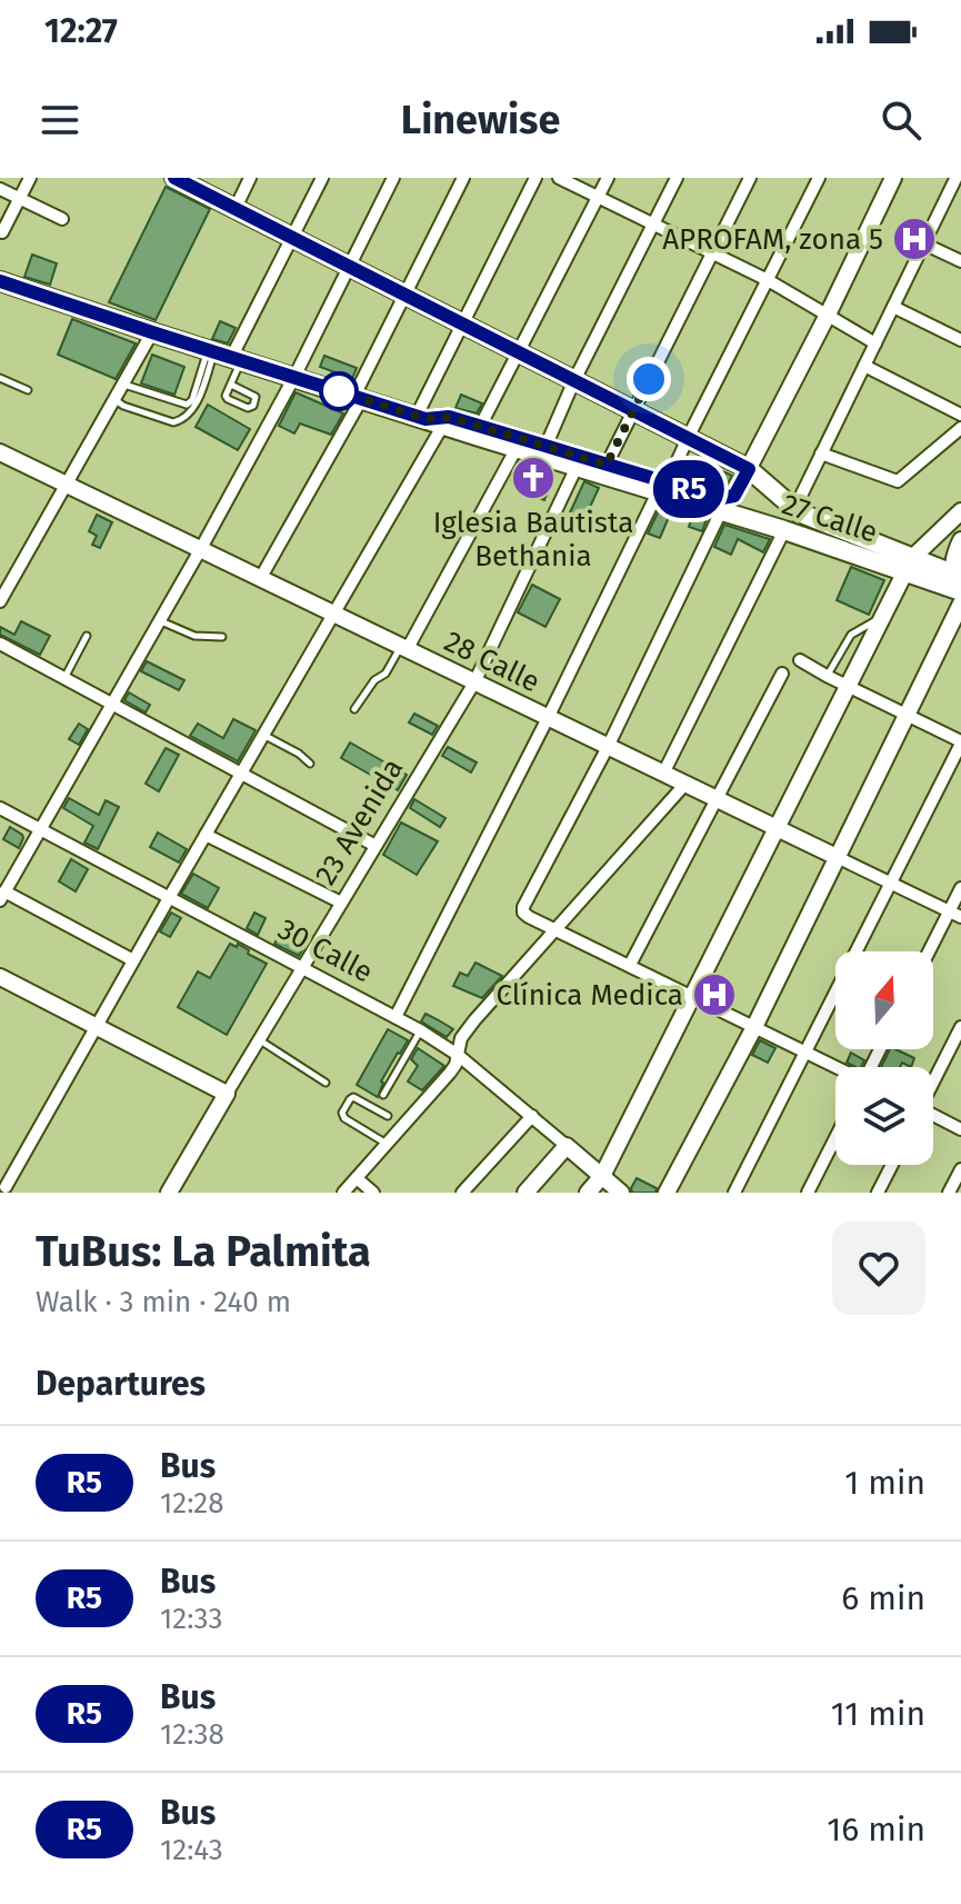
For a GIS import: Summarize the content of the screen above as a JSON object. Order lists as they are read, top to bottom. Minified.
{"streets":{"main road":["27 Calle"],"street":["28 Calle","23 Avenida","30 Calle"]},"crossings":[["27 Calle","23 Avenida"],["28 Calle","23 Avenida"],["23 Avenida","30 Calle"]],"places":{"hospital":["APROFAM, zona 5","Clínica Medica"],"church":["Iglesia Bautista Bethania"]},"lines":["bus line R5"],"north":"top","page":{"status":"12:27","header":"Linewise","on_map":"R5","heading":[["TuBus: La Palmita","Walk · 3 min · 240 m"],"Departures"],"list":[{"mark":"R5","name":"Bus","note":"12:28","value":"1 min"},{"mark":"R5","name":"Bus","note":"12:33","value":"6 min"},{"mark":"R5","name":"Bus","note":"12:38","value":"11 min"},{"mark":"R5","name":"Bus","note":"12:43","value":"16 min"}]}}
